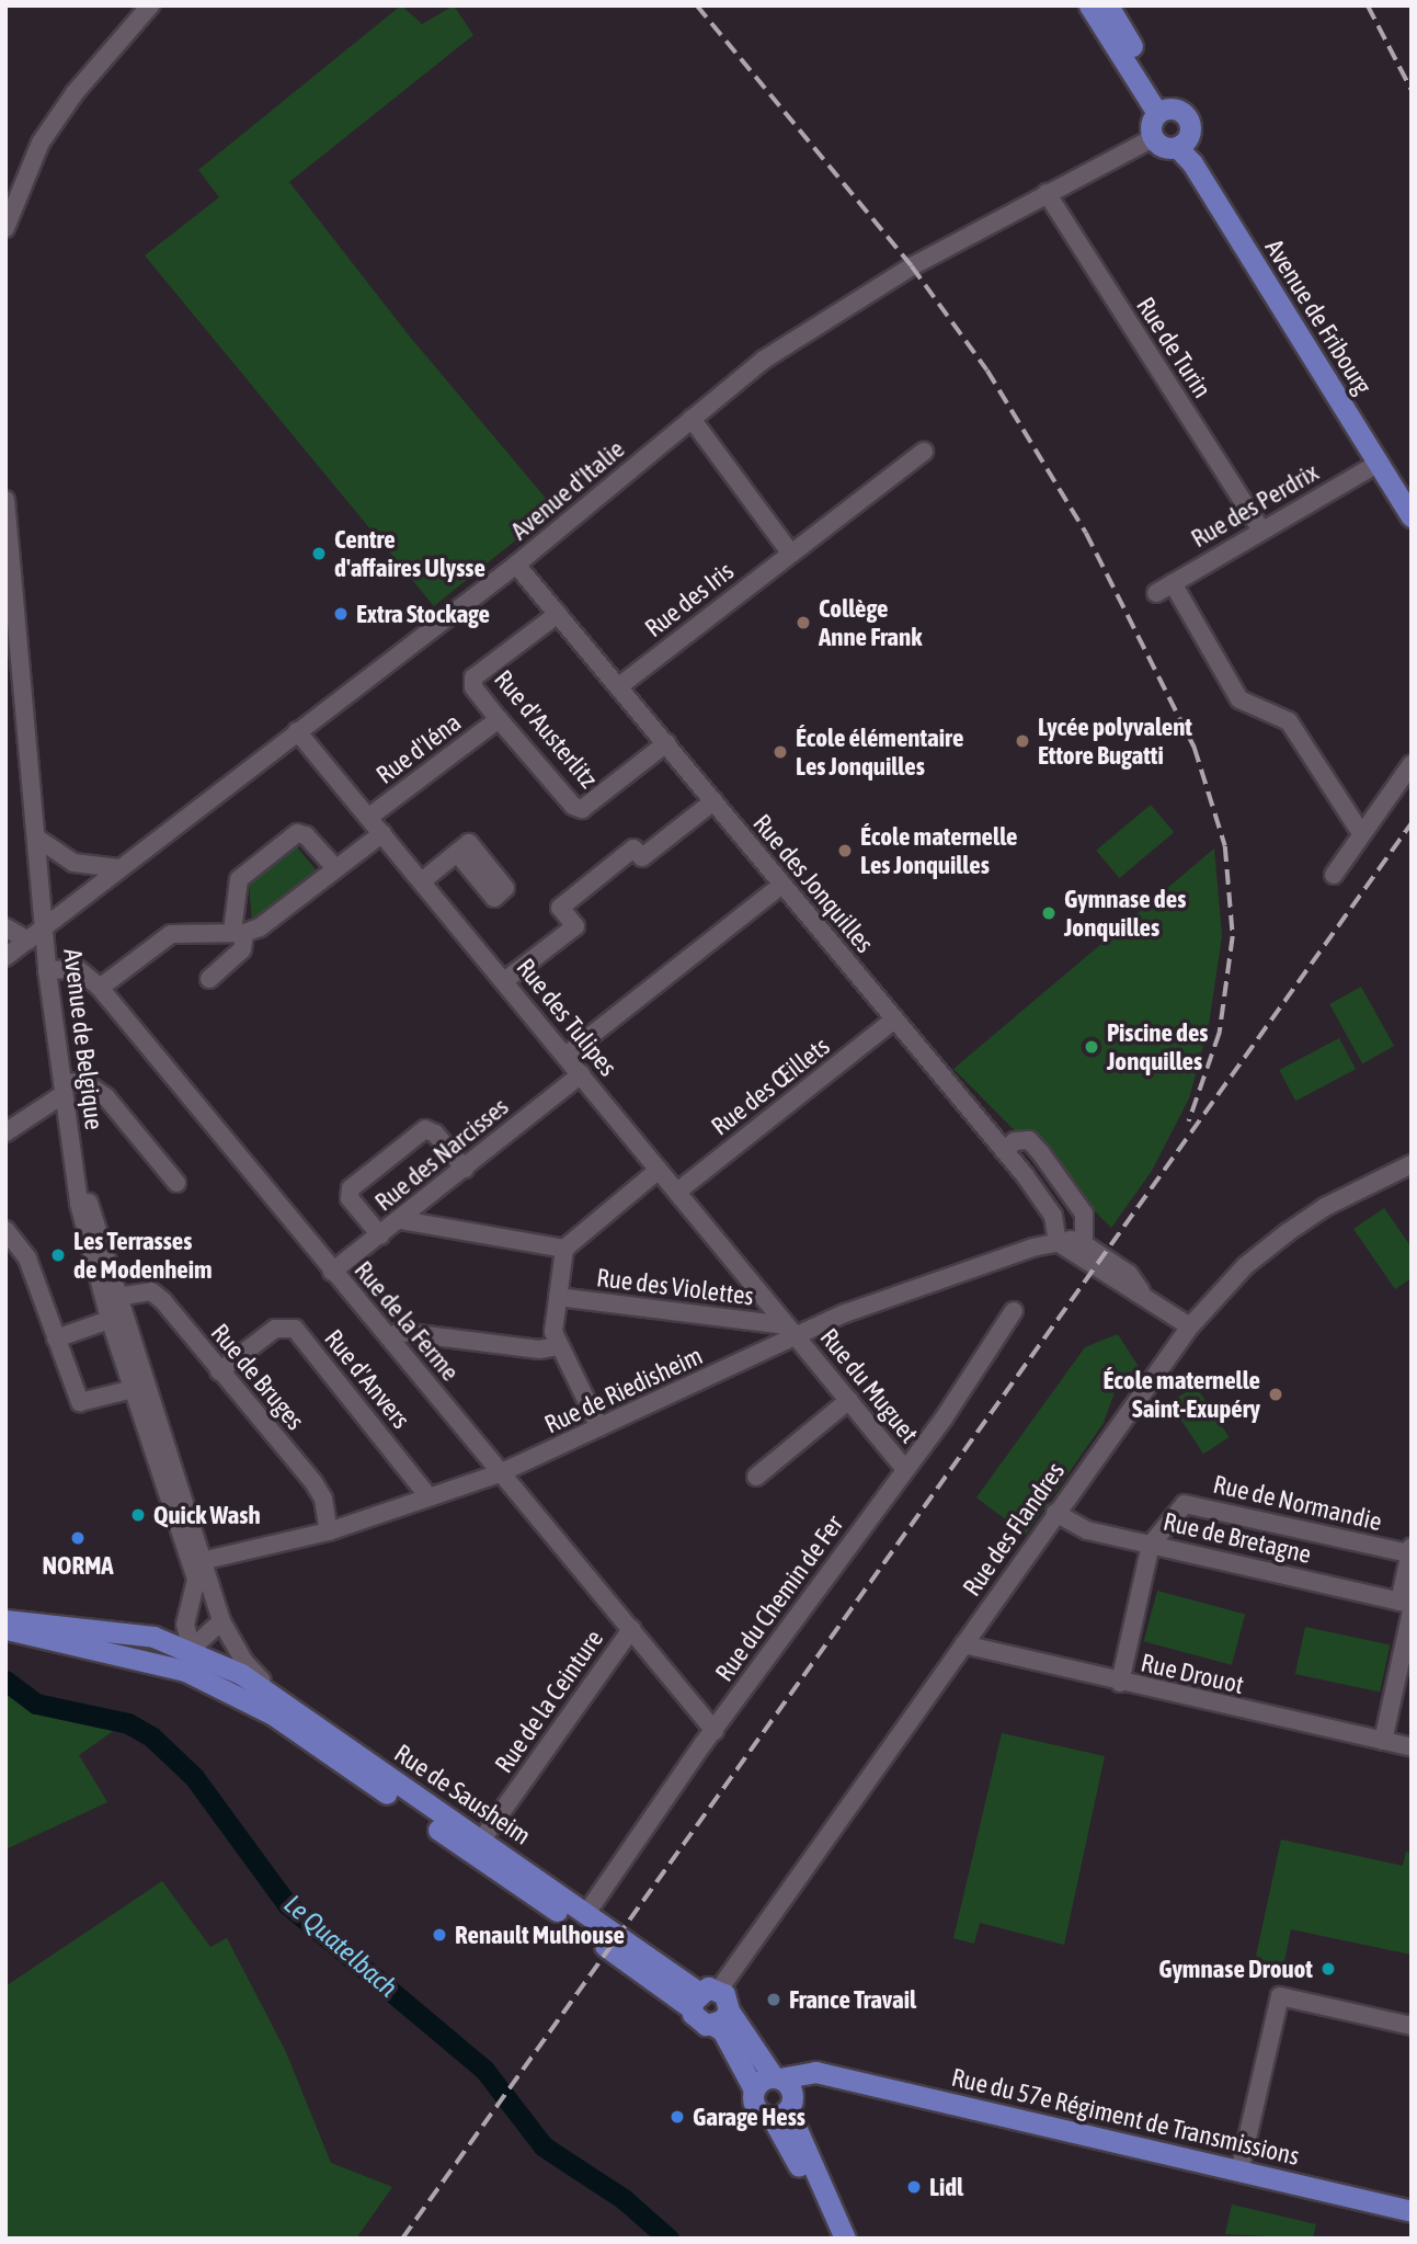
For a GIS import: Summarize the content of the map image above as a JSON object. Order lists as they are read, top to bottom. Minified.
{"streets":{"main road":["Avenue de Fribourg","Rue de Sausheim","Rue du 57e Régiment de Transmissions"],"street":["Rue de Turin","Avenue d'Italie","Rue des Perdrix","Rue des Iris","Rue d'Austerlitz","Rue d'Iéna","Rue des Jonquilles","Rue des Tulipes","Avenue de Belgique","Rue des Œillets","Rue des Narcisses","Rue des Violettes","Rue de la Ferme","Rue de Bruges","Rue d'Anvers","Rue du Muguet","Rue de Riedisheim","Rue de Normandie","Rue des Flandres","Rue de Bretagne","Rue du Chemin de Fer","Rue Drouot","Rue de la Ceinture"]},"crossings":[["Avenue de Fribourg","Avenue d'Italie"],["Avenue de Fribourg","Rue des Perdrix"],["Rue de Turin","Avenue d'Italie"],["Rue de Turin","Rue des Perdrix"],["Avenue d'Italie","Rue des Jonquilles"],["Avenue d'Italie","Rue des Tulipes"],["Avenue d'Italie","Avenue de Belgique"],["Rue des Iris","Rue des Jonquilles"],["Rue d'Austerlitz","Rue d'Iéna"],["Rue d'Austerlitz","Rue des Jonquilles"],["Rue d'Iéna","Rue des Tulipes"],["Rue des Jonquilles","Rue des Œillets"],["Rue des Jonquilles","Rue de Riedisheim"],["Rue des Tulipes","Rue des Œillets"],["Rue des Tulipes","Rue des Narcisses"],["Rue des Tulipes","Rue des Violettes"],["Rue des Tulipes","Rue du Muguet"],["Rue des Tulipes","Rue de Riedisheim"],["Avenue de Belgique","Rue de la Ferme"],["Avenue de Belgique","Rue de Bruges"],["Avenue de Belgique","Rue de Riedisheim"],["Avenue de Belgique","Rue de Sausheim"],["Rue des Narcisses","Rue de la Ferme"],["Rue des Violettes","Rue du Muguet"],["Rue des Violettes","Rue de Riedisheim"],["Rue de la Ferme","Rue de Riedisheim"],["Rue de la Ferme","Rue du Chemin de Fer"],["Rue de la Ferme","Rue de la Ceinture"],["Rue de Bruges","Rue d'Anvers"],["Rue de Bruges","Rue de Riedisheim"],["Rue d'Anvers","Rue de Riedisheim"],["Rue du Muguet","Rue de Riedisheim"],["Rue du Muguet","Rue du Chemin de Fer"],["Rue de Normandie","Rue de Bretagne"],["Rue de Normandie","Rue Drouot"],["Rue des Flandres","Rue de Bretagne"],["Rue des Flandres","Rue Drouot"],["Rue des Flandres","Rue de Sausheim"],["Rue du Chemin de Fer","Rue de Sausheim"],["Rue de la Ceinture","Rue de Sausheim"]],"water":["Le Quatelbach"],"places":["Centre d'affaires Ulysse","Extra Stockage","Collège Anne Frank","Lycée polyvalent Ettore Bugatti","École élémentaire Les Jonquilles","École maternelle Les Jonquilles","Gymnase des Jonquilles","Piscine des Jonquilles","Les Terrasses de Modenheim","École maternelle Saint-Exupéry","Quick Wash","NORMA","Renault Mulhouse","Gymnase Drouot","France Travail","Garage Hess","Lidl"]}
